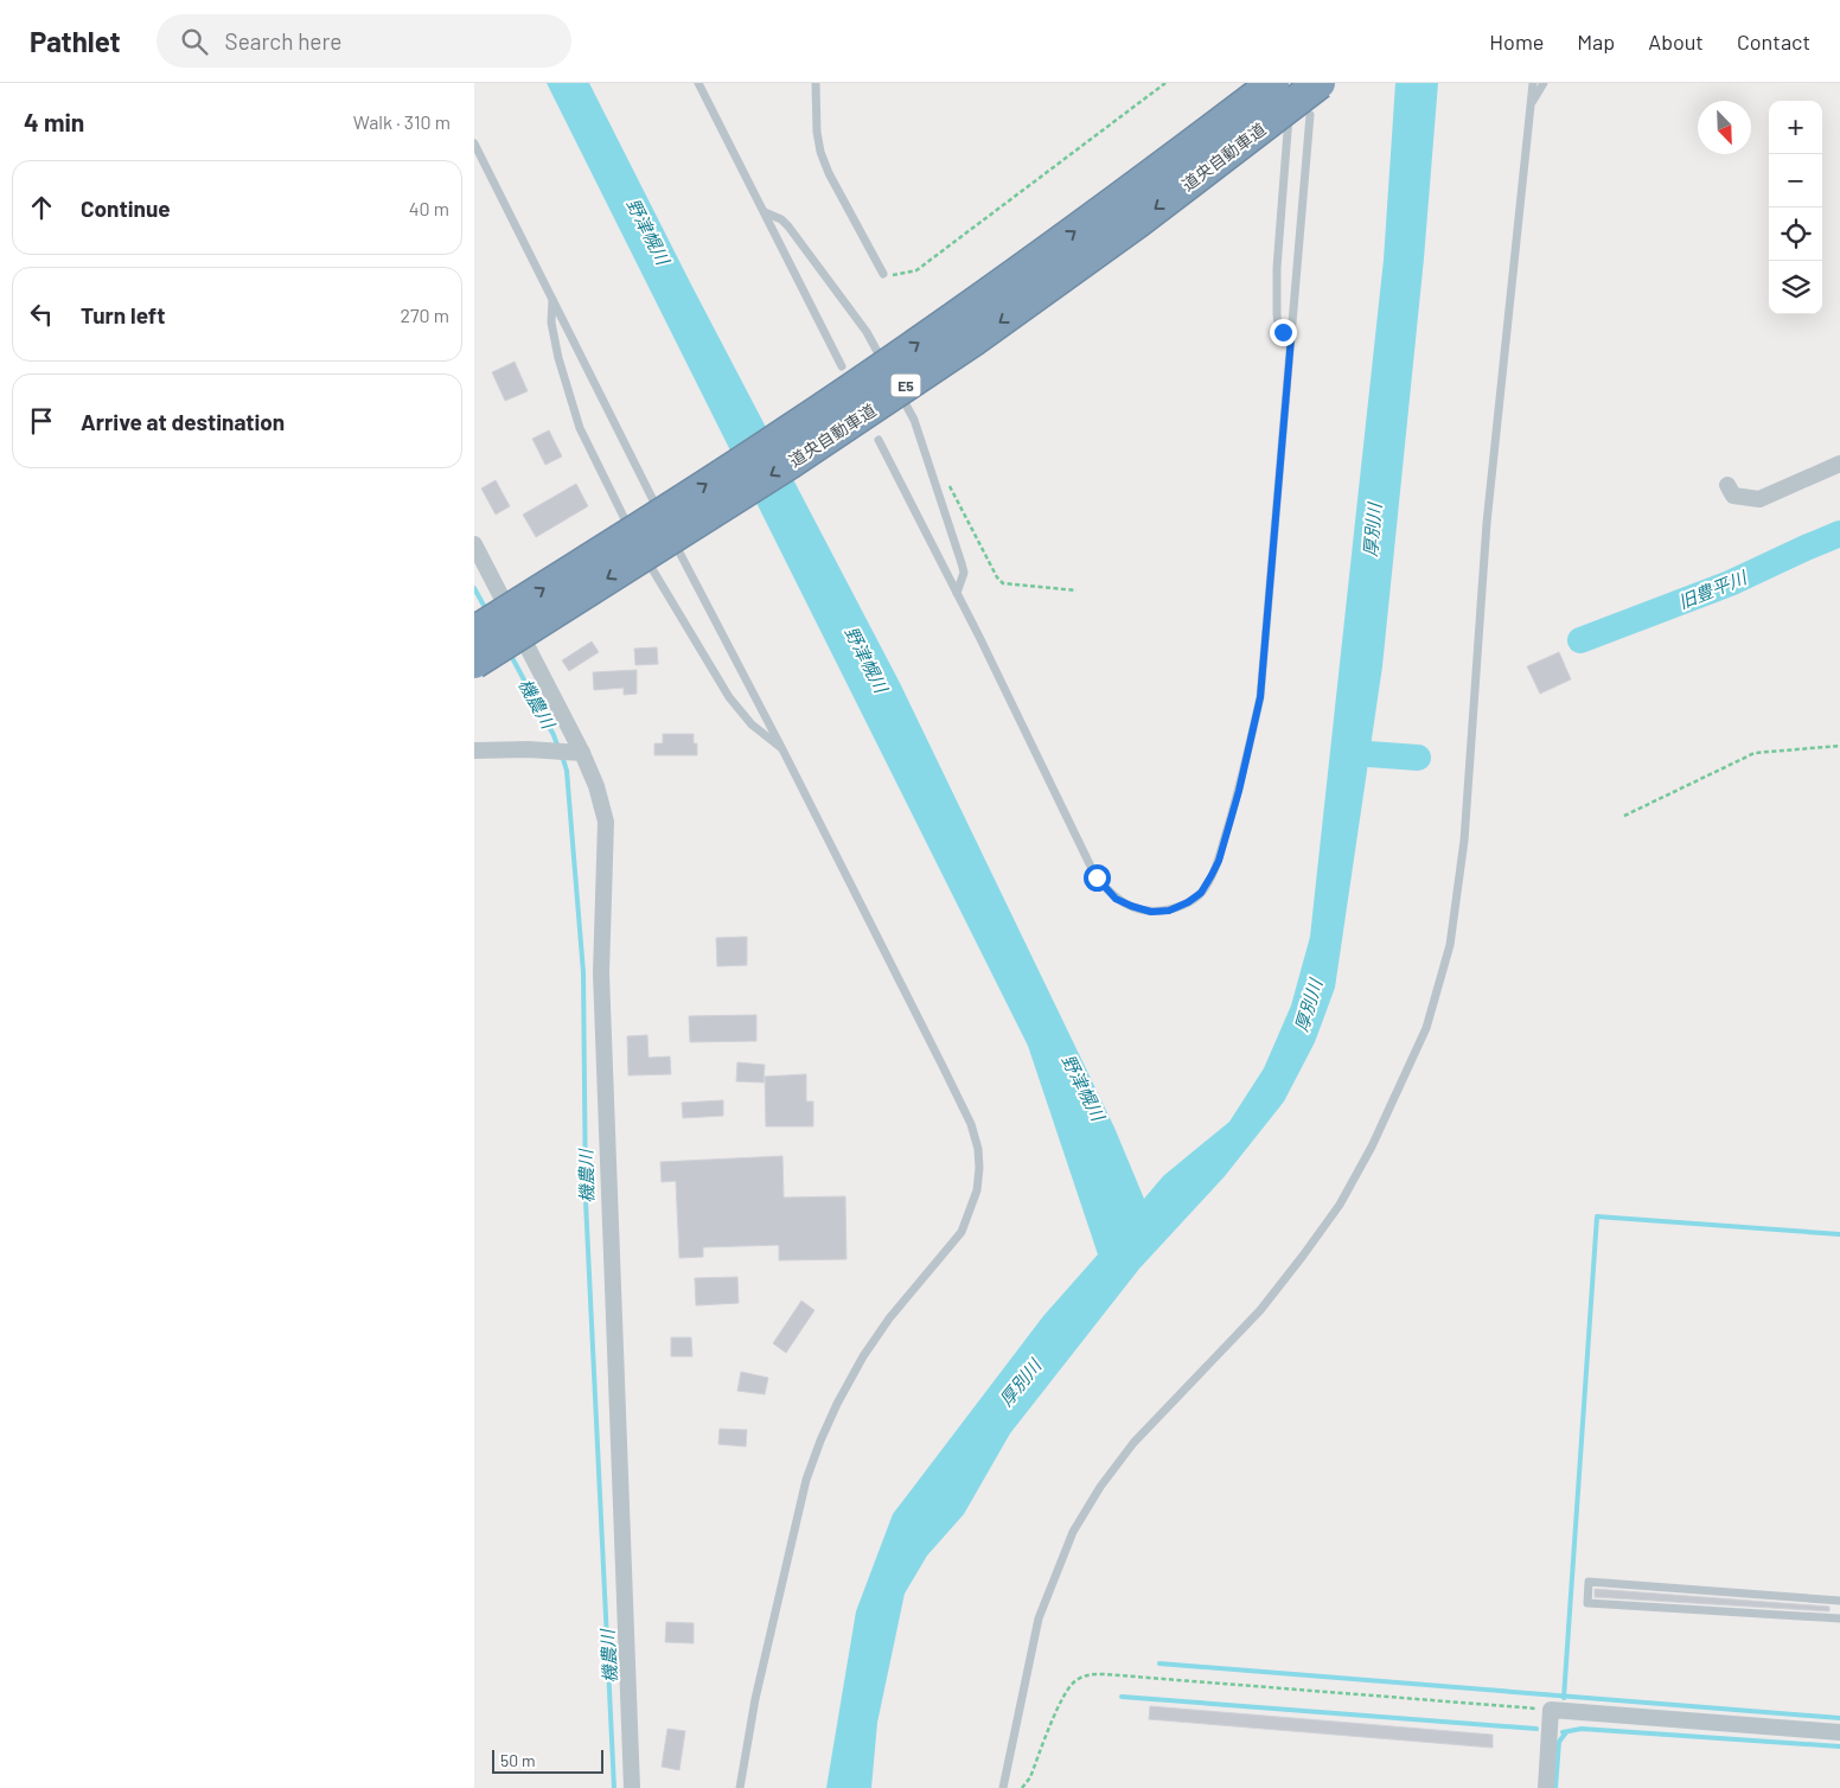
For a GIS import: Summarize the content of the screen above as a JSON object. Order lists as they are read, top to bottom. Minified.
{"streets":{"highway":["道央自動車道","E5"]},"water":["野津幌川","厚別川","旧豊平川","機農川"],"scale_bar":"50 m","north":"bottom right","page":{"header":"Pathlet","search":"Search here","nav":["Home","Map","About","Contact"],"heading":["4 min","Walk · 310 m"],"map_buttons":["+","−"],"list":[["Continue","40 m"],["Turn left","270 m"],"Arrive at destination"],"scale":"50 m"}}
